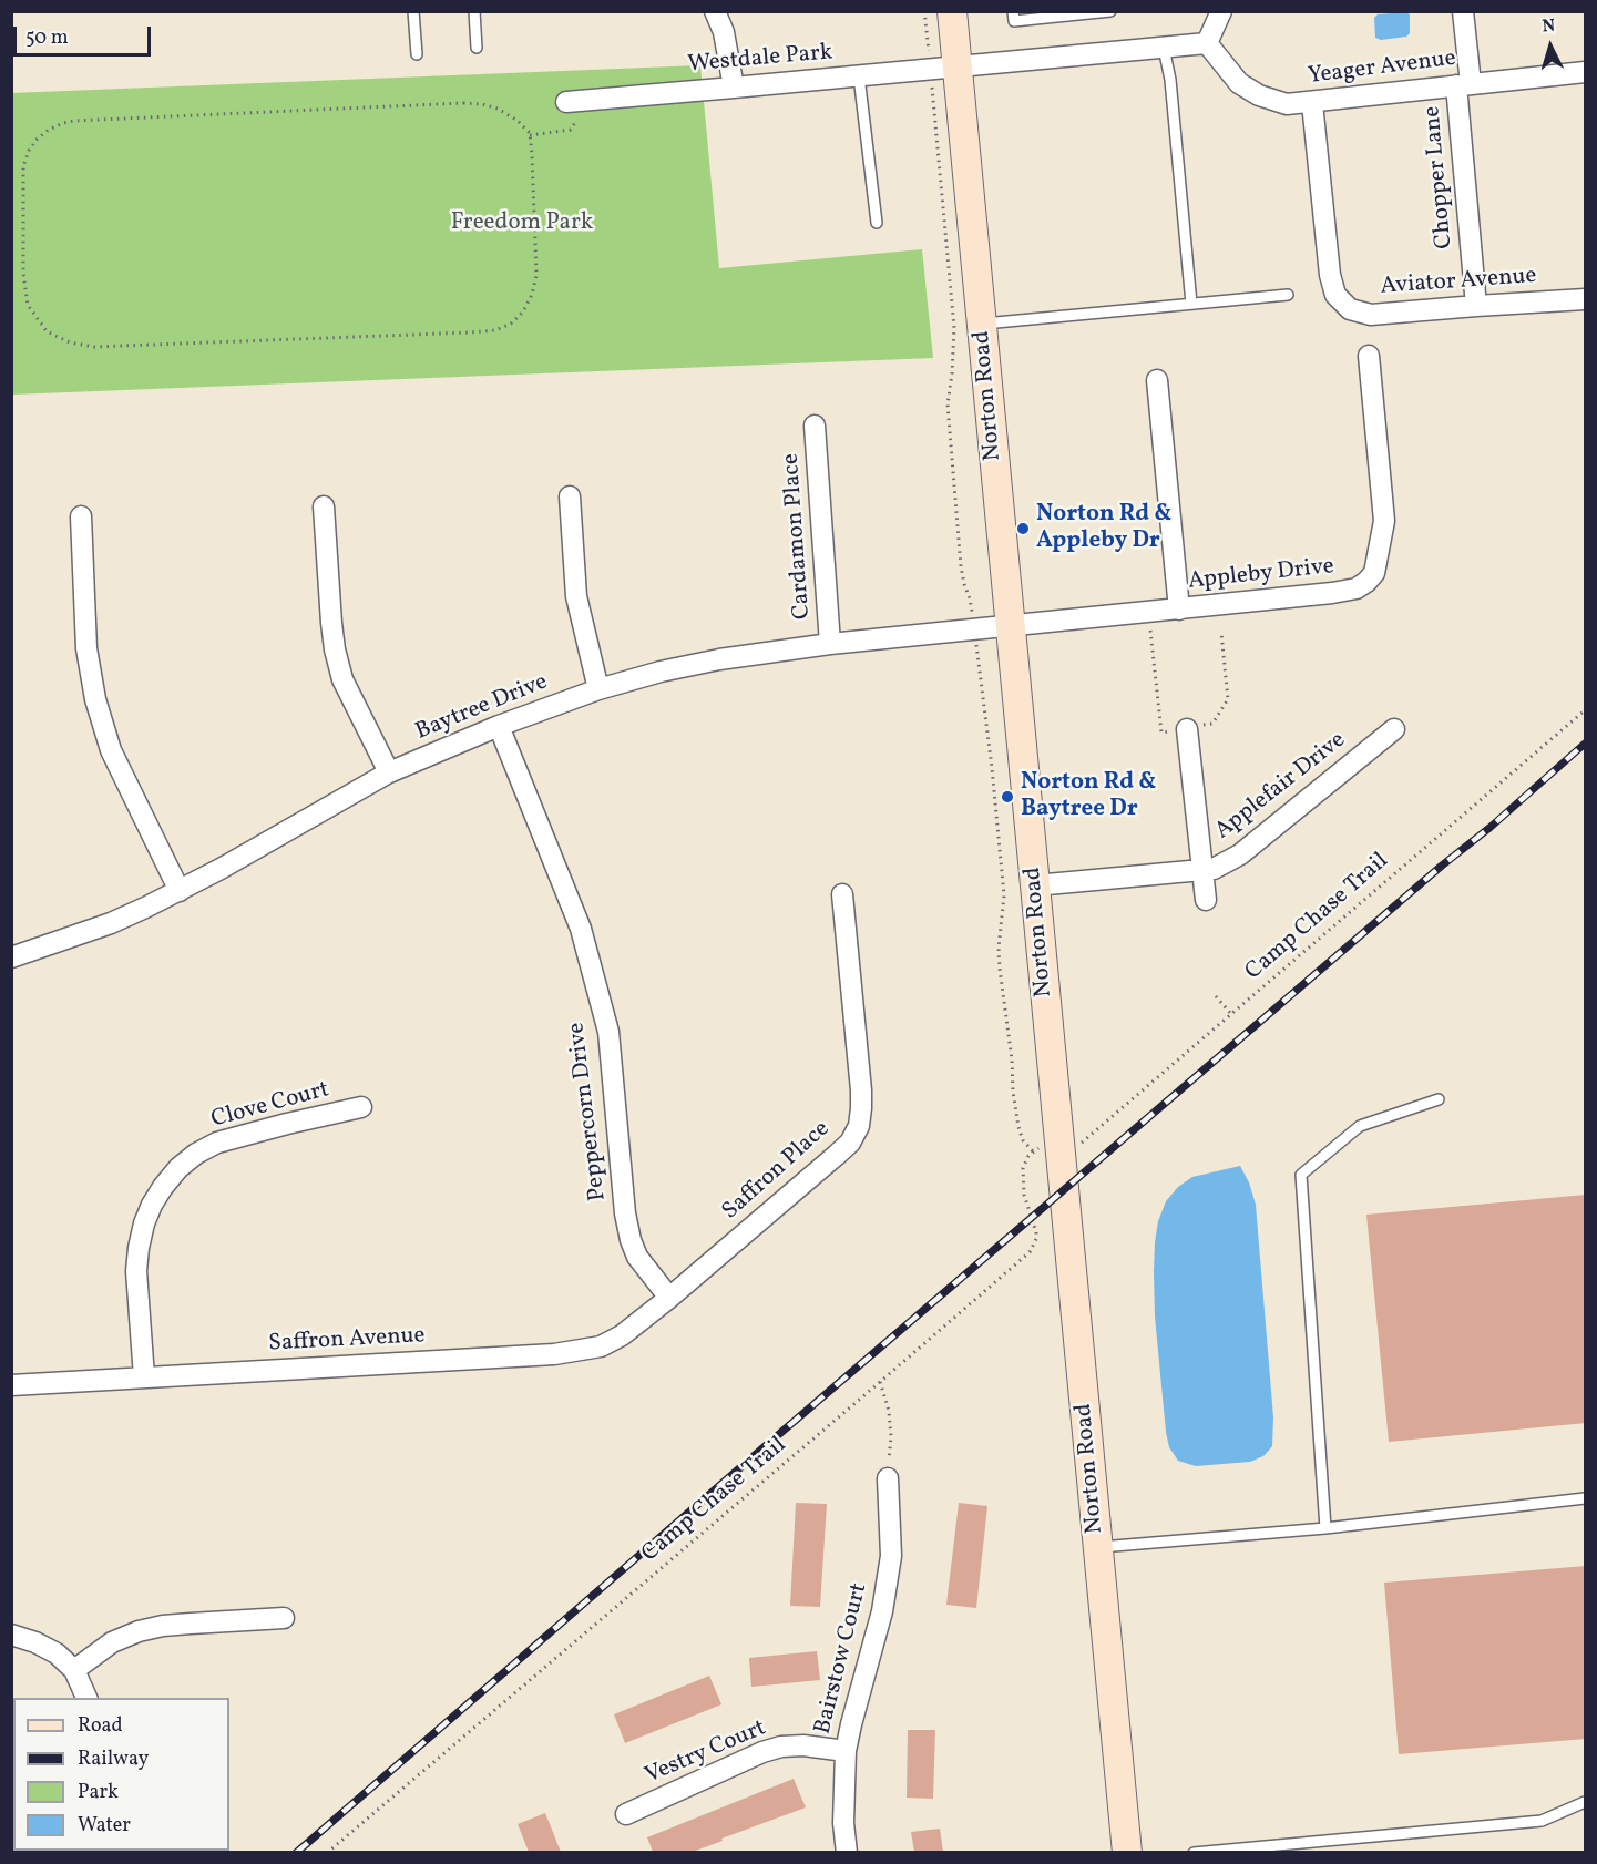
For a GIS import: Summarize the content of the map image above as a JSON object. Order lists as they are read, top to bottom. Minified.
{"streets":{"main road":["Norton Road"],"street":["Westdale Park","Yeager Avenue","Chopper Lane","Aviator Avenue","Cardamon Place","Appleby Drive","Baytree Drive","Applefair Drive","Clove Court","Peppercorn Drive","Saffron Place","Saffron Avenue","Bairstow Court","Vestry Court"],"path":["Camp Chase Trail"]},"crossings":[["Westdale Park","Yeager Avenue"],["Westdale Park","Norton Road"],["Yeager Avenue","Chopper Lane"],["Yeager Avenue","Aviator Avenue"],["Chopper Lane","Aviator Avenue"],["Norton Road","Appleby Drive"],["Norton Road","Baytree Drive"],["Norton Road","Applefair Drive"],["Cardamon Place","Baytree Drive"],["Appleby Drive","Baytree Drive"],["Baytree Drive","Peppercorn Drive"],["Clove Court","Saffron Avenue"],["Peppercorn Drive","Saffron Place"],["Peppercorn Drive","Saffron Avenue"],["Saffron Place","Saffron Avenue"],["Bairstow Court","Vestry Court"]],"parks":["Freedom Park"],"places":["Norton Rd & Appleby Dr","Norton Rd & Baytree Dr"],"legend":["Road","Railway","Park","Water"],"scale_bar":"50 m","north":"top"}
